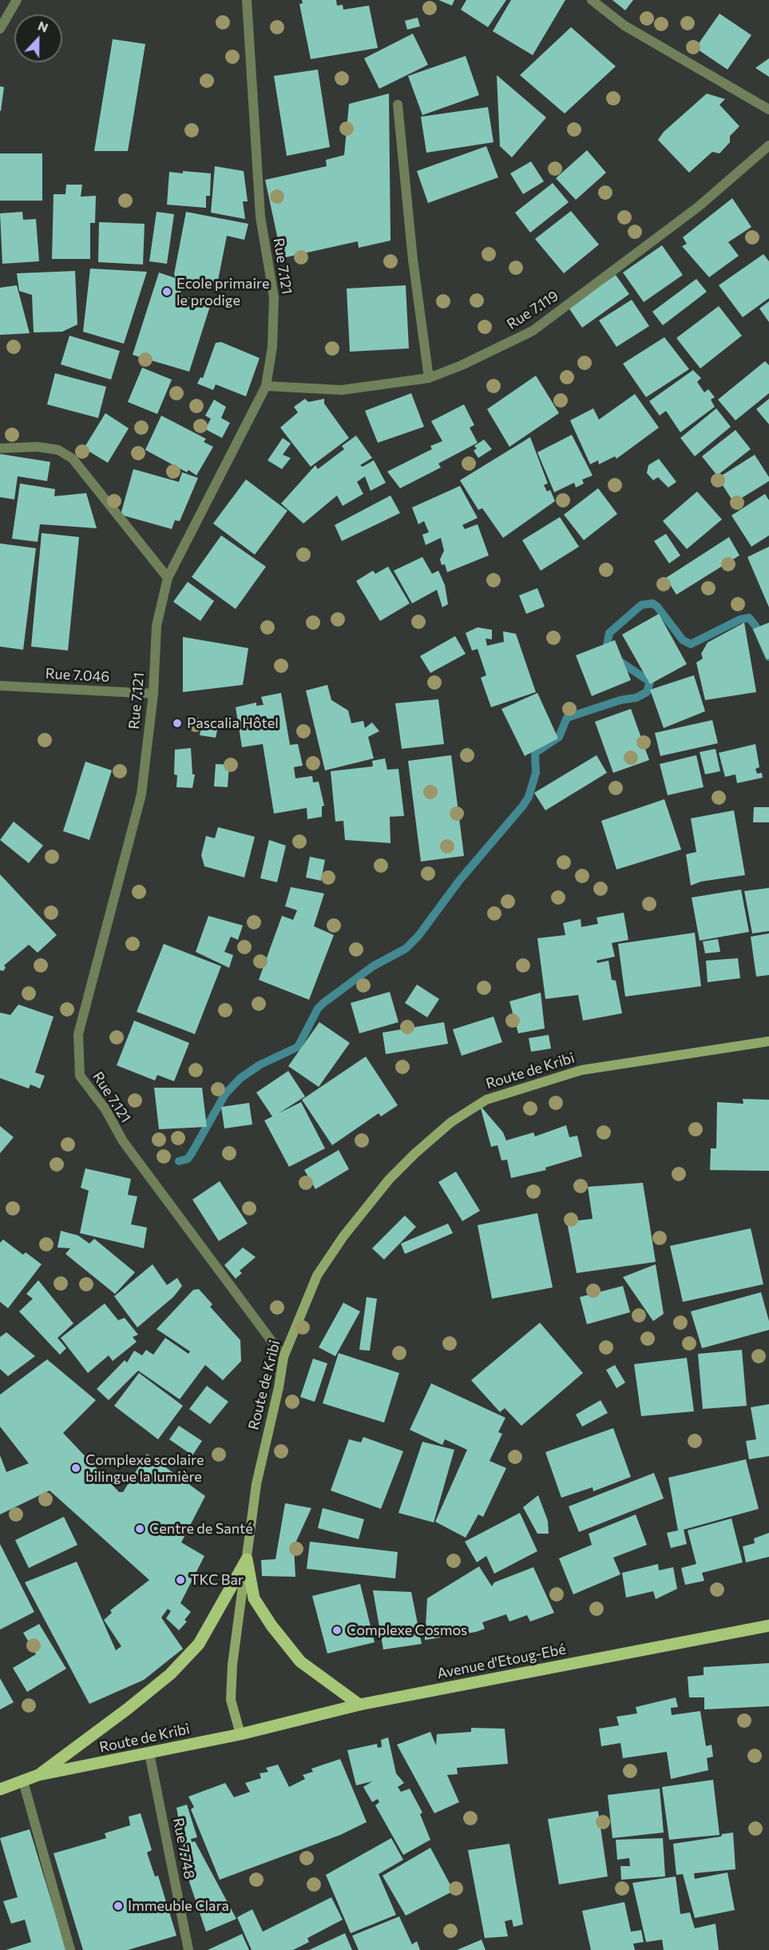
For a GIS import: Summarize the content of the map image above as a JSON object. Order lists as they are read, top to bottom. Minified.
{"streets":{"main road":["Route de Kribi","Avenue d'Etoug-Ebé"],"street":["Rue 7.121","Rue 7.119","Rue 7.046","Rue 7.748"]},"crossings":[["Rue 7.121","Rue 7.119"],["Rue 7.121","Rue 7.046"],["Rue 7.121","Route de Kribi"],["Route de Kribi","Avenue d'Etoug-Ebé"],["Route de Kribi","Rue 7.748"]],"places":["Ecole primaire le prodige","Pascalia Hôtel","Complexe scolaire bilingue la lumière","Centre de Santé","TKC Bar","Complexe Cosmos","Immeuble Clara"],"north":"top"}
